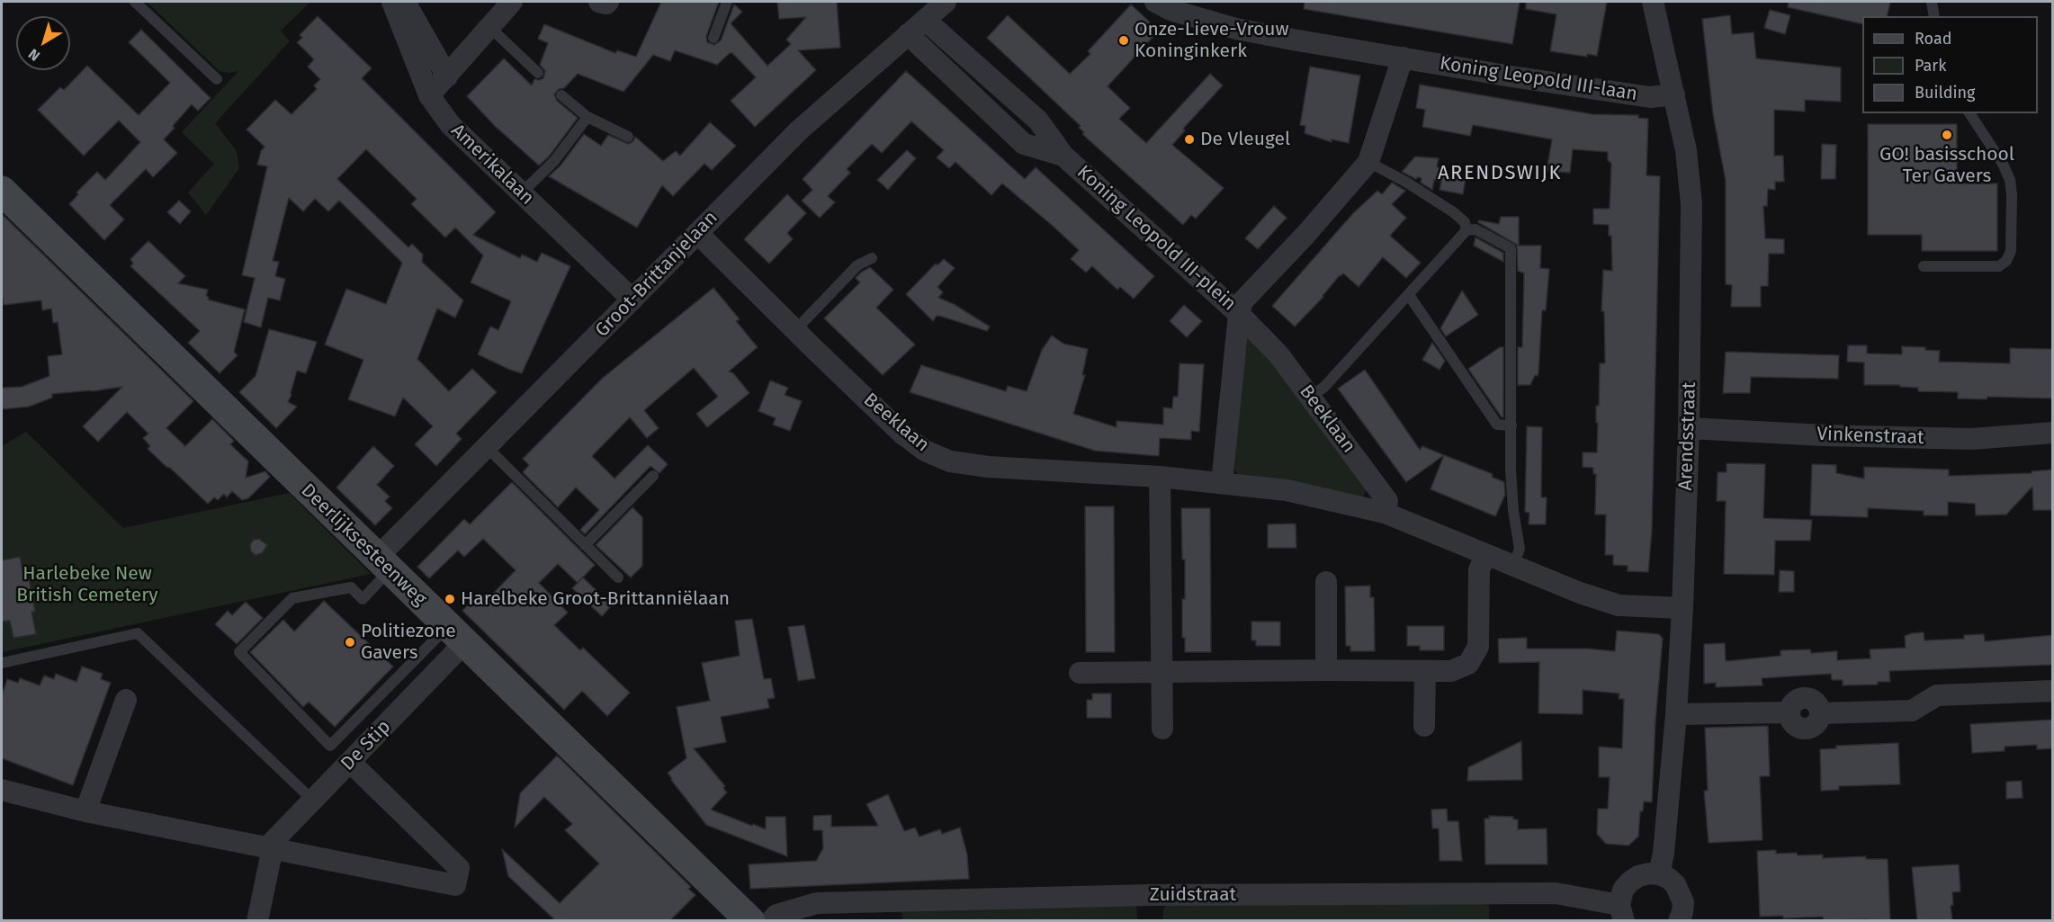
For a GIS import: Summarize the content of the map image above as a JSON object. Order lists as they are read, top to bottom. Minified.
{"streets":{"main road":["Deerlijksesteenweg"],"street":["Koning Leopold III-laan","Amerikalaan","Koning Leopold III-plein","Groot-Brittanjelaan","Beeklaan","Arendsstraat","Vinkenstraat","De Stip","Zuidstraat"]},"crossings":[["Koning Leopold III-laan","Koning Leopold III-plein"],["Koning Leopold III-laan","Arendsstraat"],["Amerikalaan","Groot-Brittanjelaan"],["Koning Leopold III-plein","Groot-Brittanjelaan"],["Koning Leopold III-plein","Beeklaan"],["Groot-Brittanjelaan","Beeklaan"],["Groot-Brittanjelaan","Deerlijksesteenweg"],["Beeklaan","Arendsstraat"],["Arendsstraat","Vinkenstraat"],["Arendsstraat","Zuidstraat"],["Deerlijksesteenweg","De Stip"]],"districts":["ARENDSWIJK"],"parks":["Harlebeke New British Cemetery"],"places":["Onze-Lieve-Vrouw Koninginkerk","GO! basisschool Ter Gavers","De Vleugel","Harelbeke Groot-Brittanniëlaan","Politiezone Gavers"],"legend":["Road","Park","Building"],"north":"bottom left"}
